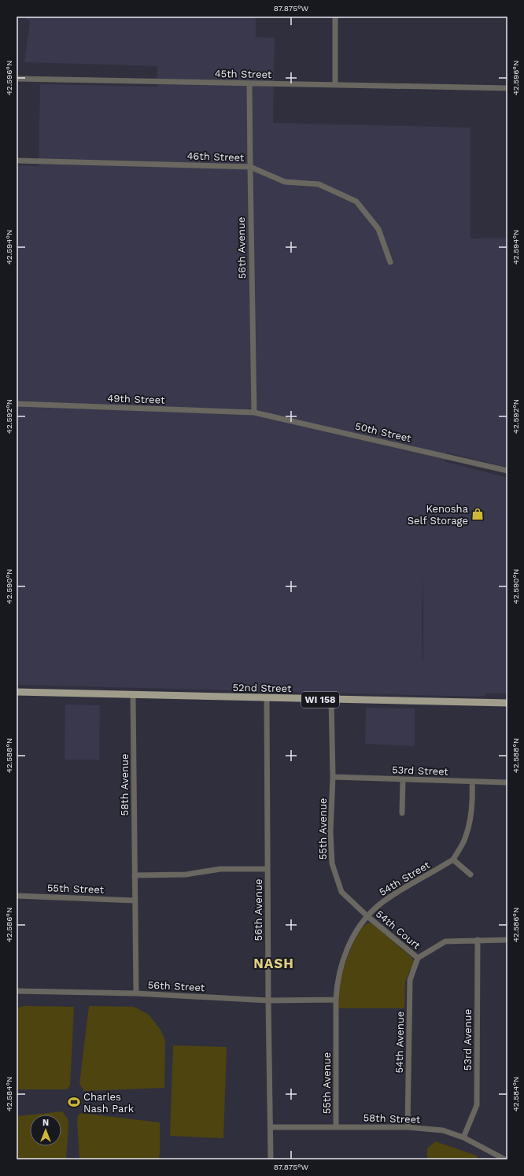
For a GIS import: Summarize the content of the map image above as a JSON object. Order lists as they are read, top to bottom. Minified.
{"streets":{"main road":["52nd Street","WI 158"],"street":["45th Street","46th Street","56th Avenue","49th Street","50th Street","53rd Street","58th Avenue","55th Avenue","54th Street","55th Street","54th Court","56th Street","53rd Avenue","54th Avenue","58th Street"]},"crossings":[["45th Street","56th Avenue"],["46th Street","56th Avenue"],["56th Avenue","49th Street"],["56th Avenue","50th Street"],["56th Avenue","52nd Street"],["56th Avenue","56th Street"],["56th Avenue","58th Street"],["49th Street","50th Street"],["52nd Street","58th Avenue"],["52nd Street","55th Avenue"],["53rd Street","55th Avenue"],["58th Avenue","55th Street"],["58th Avenue","56th Street"],["55th Avenue","54th Street"],["55th Avenue","54th Court"],["55th Avenue","56th Street"],["55th Avenue","58th Street"],["54th Street","54th Court"],["54th Court","54th Avenue"],["53rd Avenue","58th Street"],["54th Avenue","58th Street"]],"districts":["NASH"],"places":{"shop":["Kenosha Self Storage"],"sports":["Charles Nash Park"]},"north":"top","coordinates":["87.875°W","42.596°N","42.594°N","42.592°N","42.590°N","42.588°N","42.586°N","42.584°N"]}
